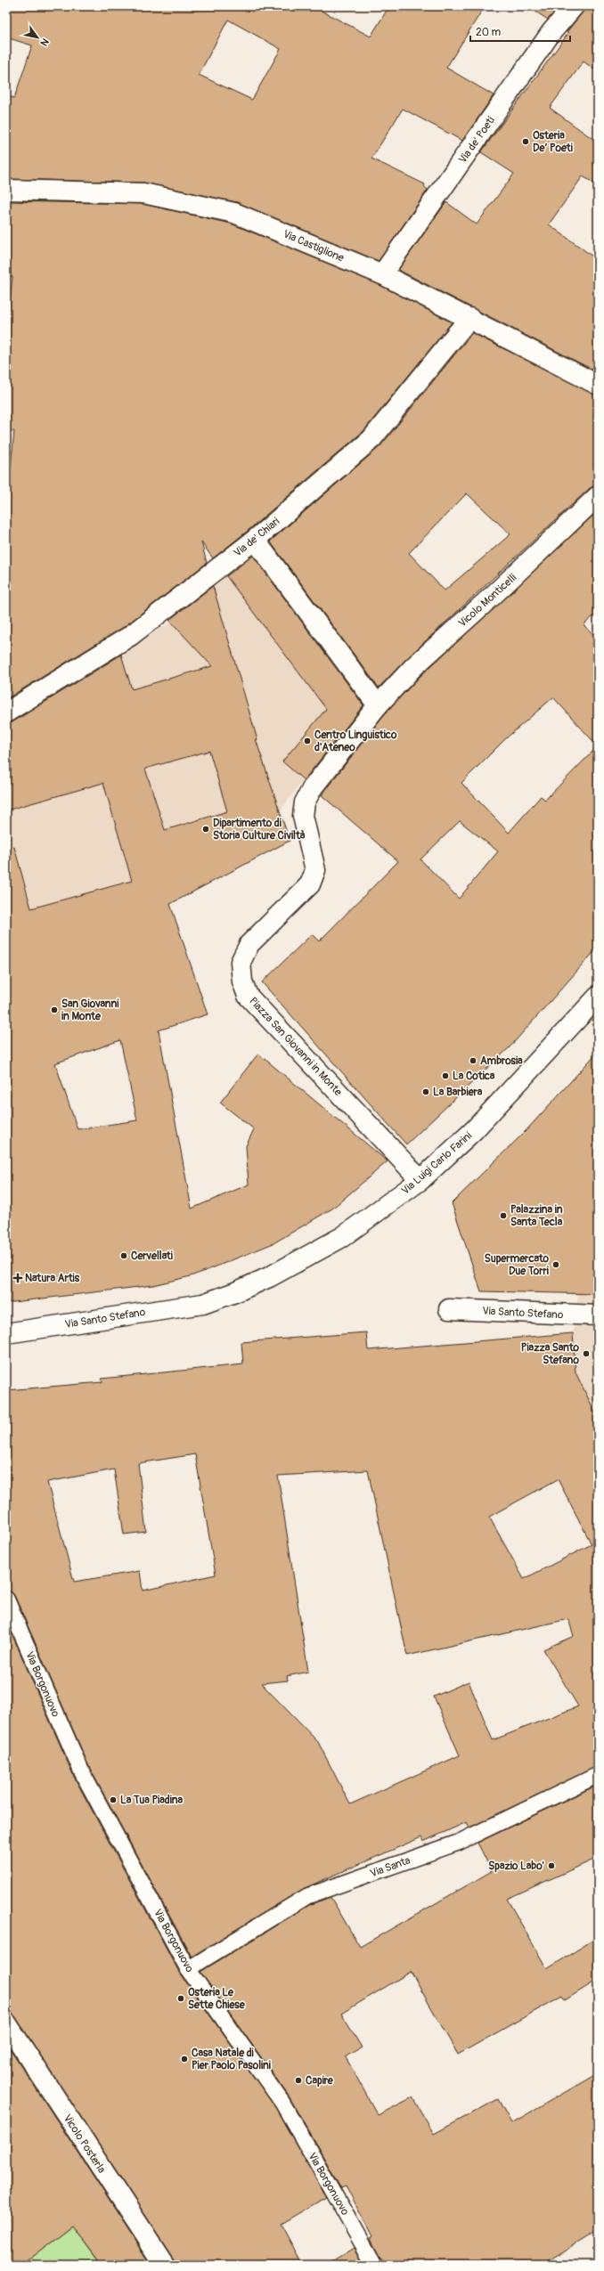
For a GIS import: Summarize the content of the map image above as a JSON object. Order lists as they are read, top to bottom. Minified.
{"streets":{"street":["Via de' Poeti","Via Castiglione","Via de' Chiari","Vicolo Monticelli","Piazza San Giovanni in Monte","Via Luigi Carlo Farini","Via Santo Stefano","Vicolo Posterla"],"lane":["Via Borgonuovo","Via Santa"]},"crossings":[["Via de' Poeti","Via Castiglione"],["Via Castiglione","Via de' Chiari"],["Vicolo Monticelli","Piazza San Giovanni in Monte"],["Piazza San Giovanni in Monte","Via Luigi Carlo Farini"],["Via Luigi Carlo Farini","Via Santo Stefano"],["Via Borgonuovo","Via Santa"]],"places":{"other":["Osteria De’ Poeti","Centro Linguistico d'Ateneo","Dipartimento di Storia Culture Civiltà","San Giovanni in Monte","Ambrosia","La Cotica","La Barbiera","Palazzina in Santa Tecla","Cervellati","Supermercato Due Torri","Piazza Santo Stefano","La Tua Piadina","Spazio Labo'","Osteria Le Sette Chiese","Casa Natale di Pier Paolo Pasolini","Capire"],"health":["Natura Artis"]},"scale_bar":"20 m","north":"bottom right"}
